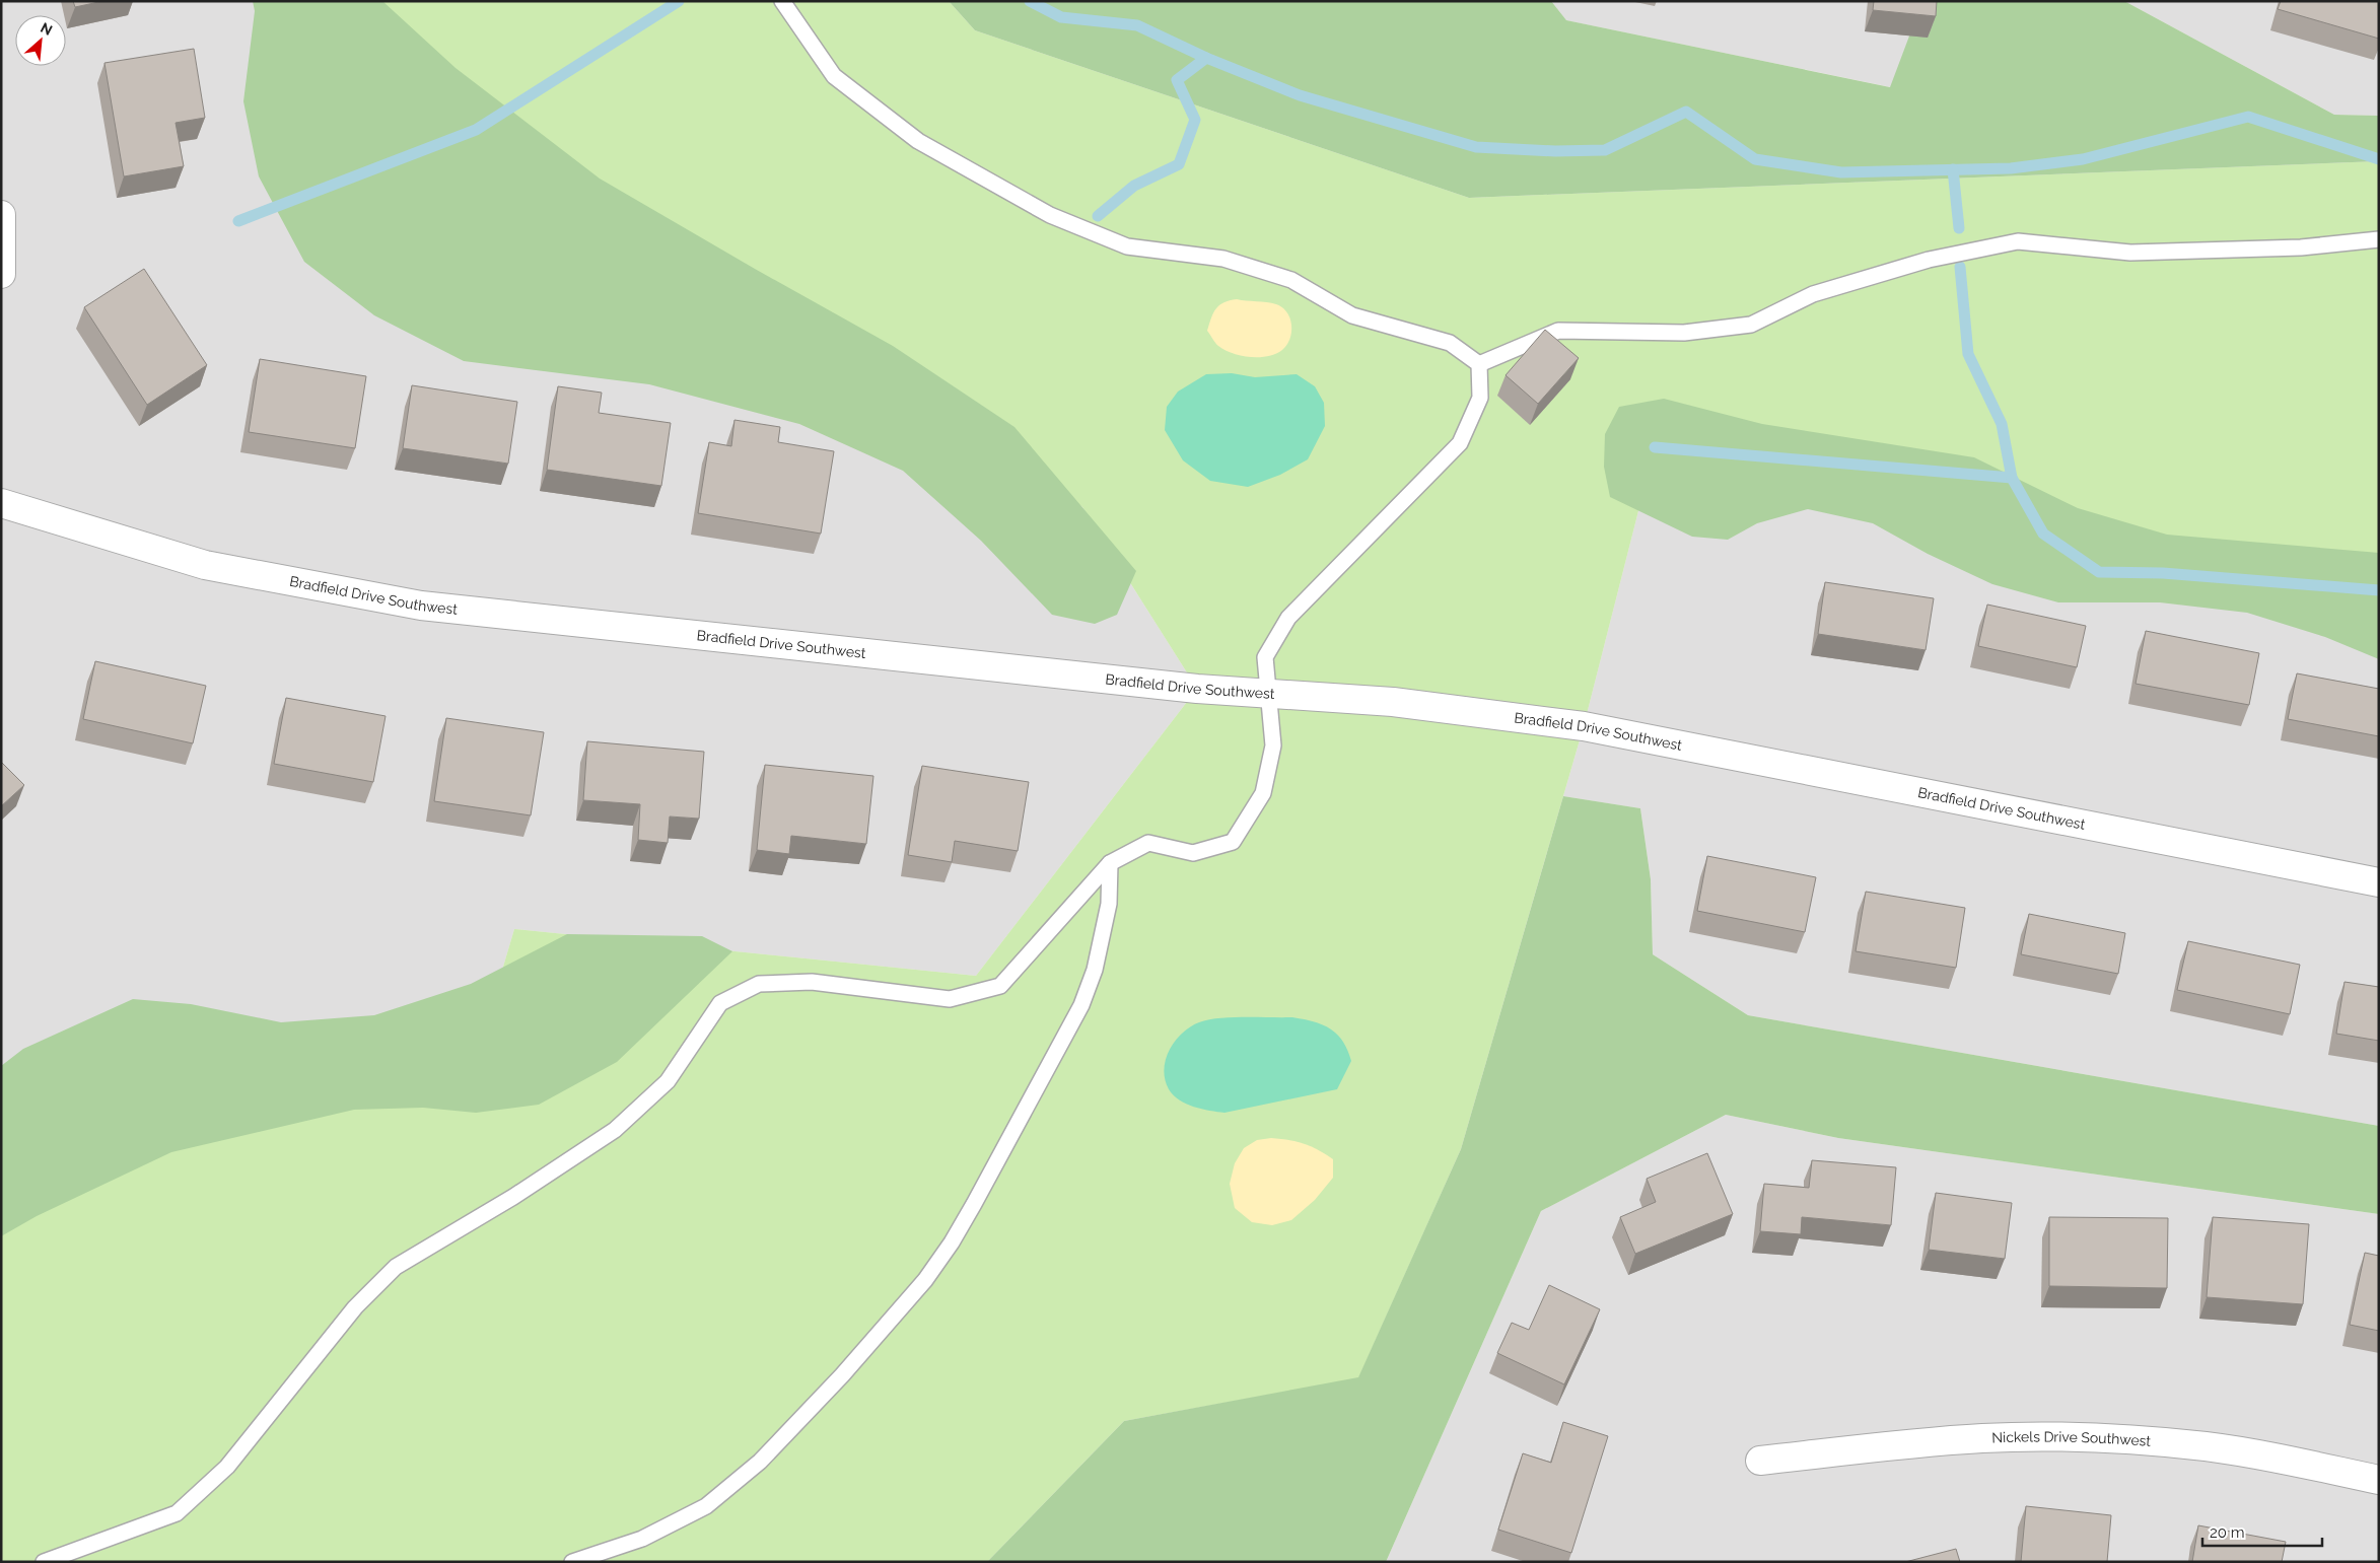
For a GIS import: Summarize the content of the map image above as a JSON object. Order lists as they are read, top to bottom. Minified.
{"streets":{"street":["Bradfield Drive Southwest","Nickels Drive Southwest"]},"scale_bar":"20 m","north":"top right"}
